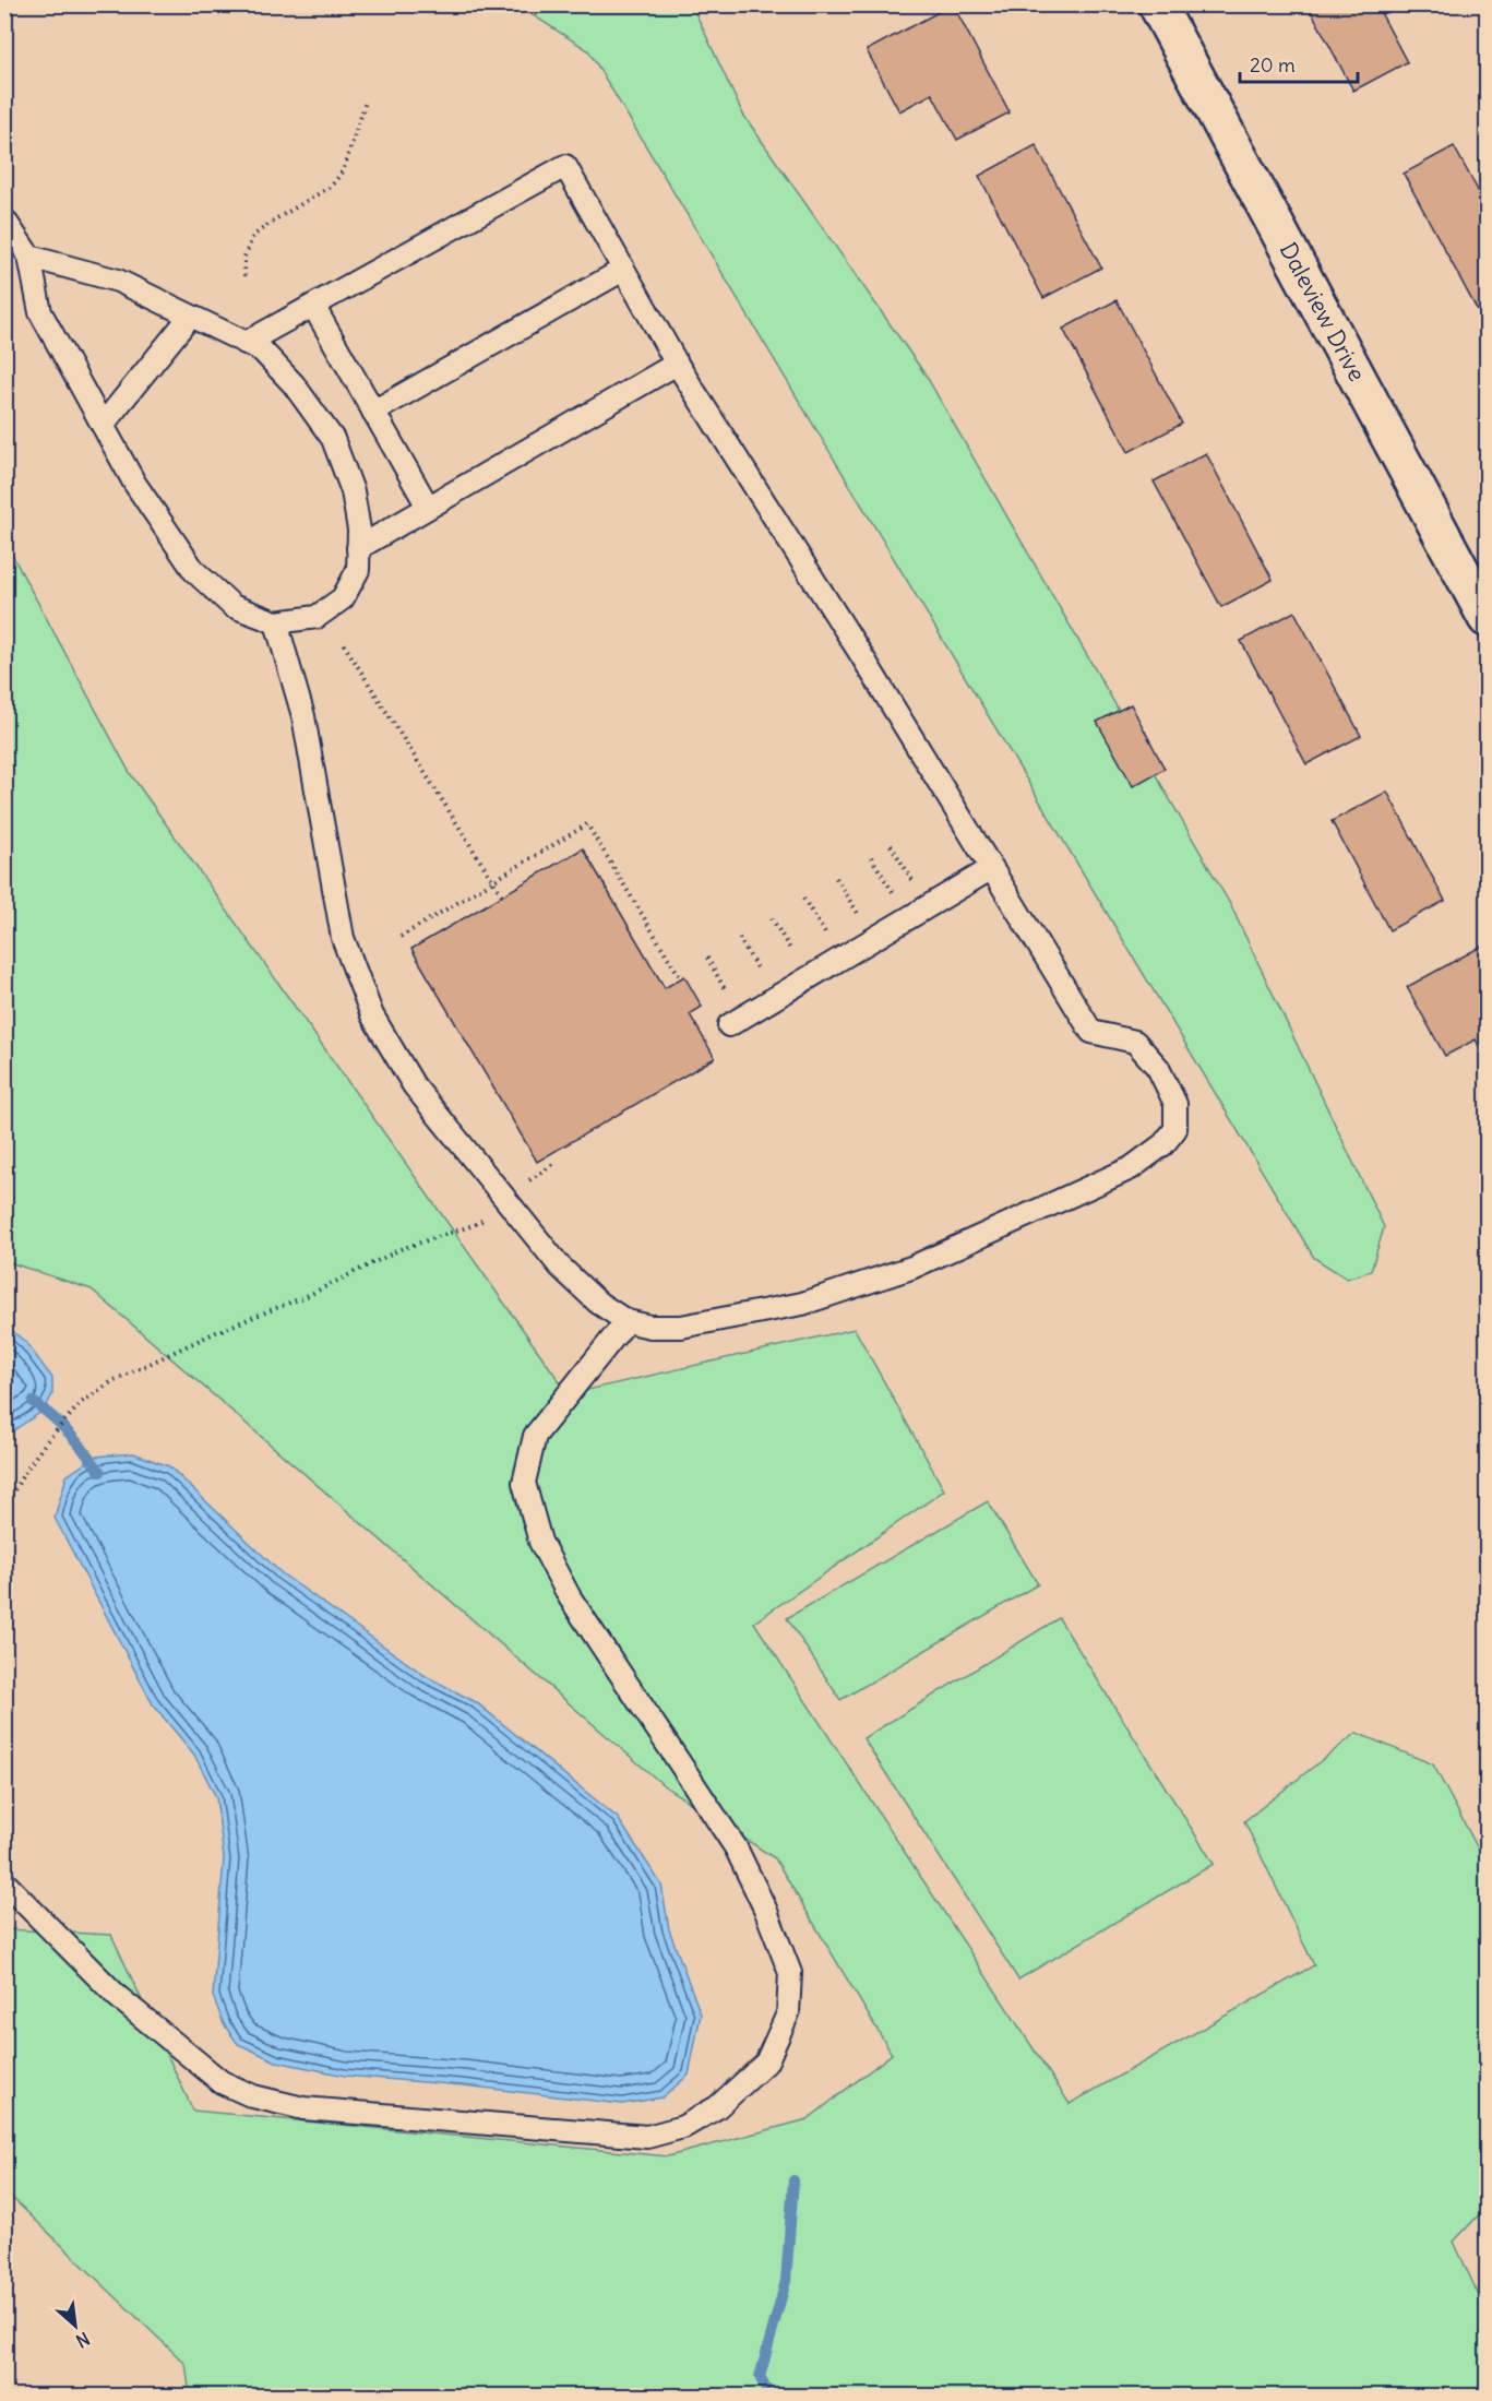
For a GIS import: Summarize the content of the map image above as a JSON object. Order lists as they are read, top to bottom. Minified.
{"streets":{"street":["Daleview Drive"]},"scale_bar":"20 m","north":"bottom right"}
